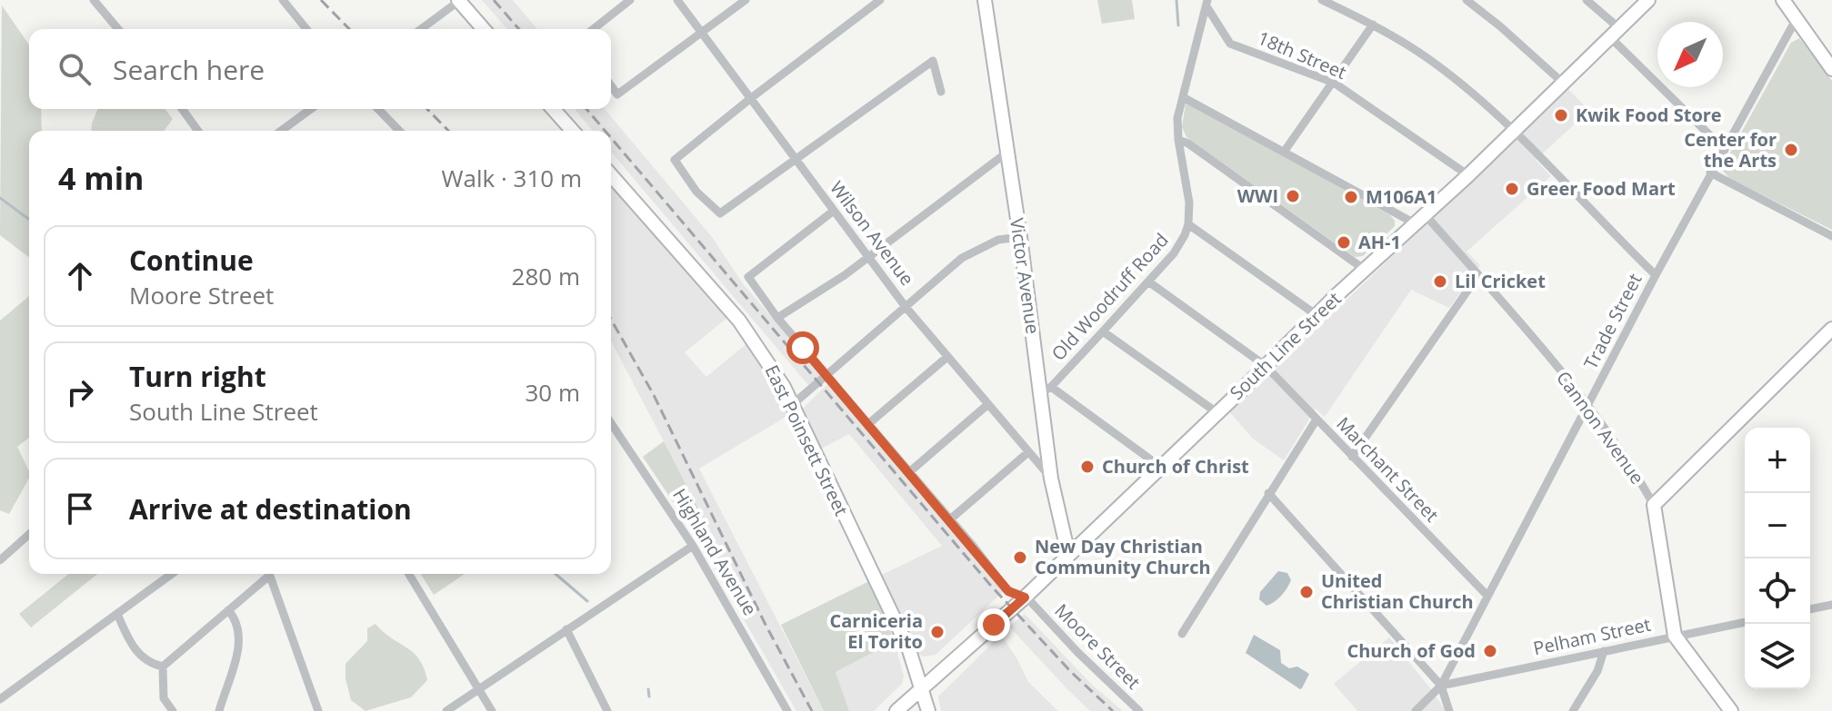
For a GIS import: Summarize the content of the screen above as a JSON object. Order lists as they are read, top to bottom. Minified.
{"streets":{"main road":["Victor Avenue","South Line Street","Cannon Avenue","East Poinsett Street"],"street":["18th Street","Wilson Avenue","Old Woodruff Road","Trade Street","Marchant Street","Highland Avenue","Pelham Street","Moore Street"]},"crossings":[["18th Street","Old Woodruff Road"],["18th Street","South Line Street"],["Wilson Avenue","Victor Avenue"],["Wilson Avenue","Moore Street"],["Victor Avenue","Old Woodruff Road"],["Victor Avenue","South Line Street"],["Old Woodruff Road","Cannon Avenue"],["Old Woodruff Road","Marchant Street"],["Trade Street","Cannon Avenue"],["Trade Street","Marchant Street"],["Trade Street","Pelham Street"],["South Line Street","Cannon Avenue"],["South Line Street","East Poinsett Street"],["South Line Street","Marchant Street"],["South Line Street","Moore Street"],["Cannon Avenue","Pelham Street"]],"places":["Kwik Food Store","Center for the Arts","Greer Food Mart","WWI","M106A1","AH-1","Lil Cricket","Church of Christ","New Day Christian Community Church","United Christian Church","Carniceria El Torito","Church of God"],"north":"bottom left","page":{"search":"Search here","heading":["4 min","Walk · 310 m"],"list":[["Continue","Moore Street","280 m"],["Turn right","South Line Street","30 m"],"Arrive at destination"],"map_buttons":["+","−"]}}
